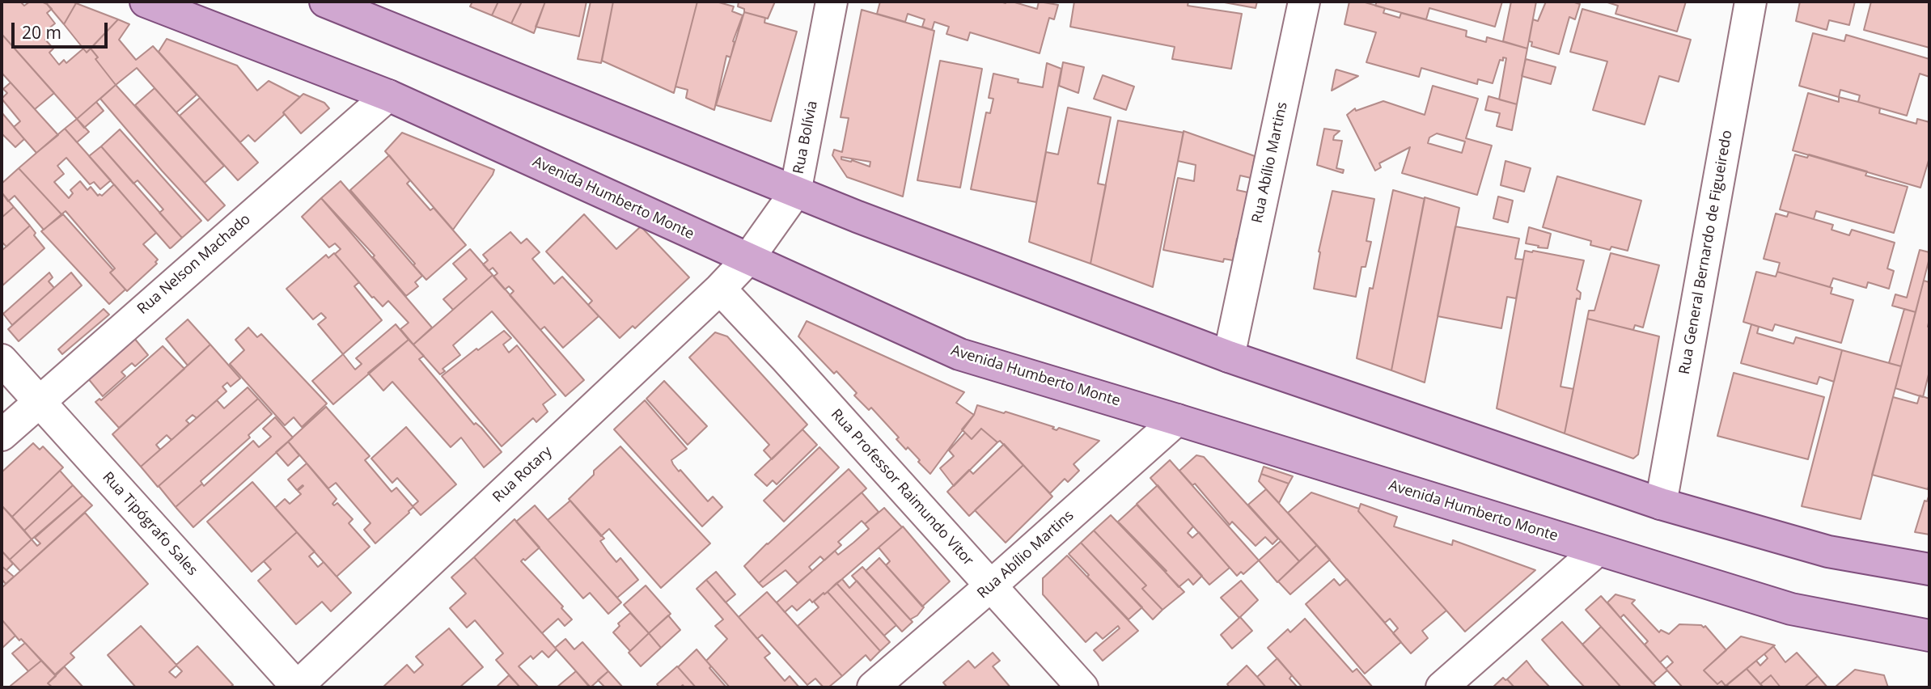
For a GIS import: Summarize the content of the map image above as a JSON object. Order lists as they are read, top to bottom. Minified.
{"streets":{"main road":["Avenida Humberto Monte"],"street":["Rua Bolívia","Rua Abílio Martins","Rua General Bernardo de Figueiredo","Rua Nelson Machado","Rua Rotary","Rua Professor Raimundo Vitor","Rua Tipógrafo Sales"]},"crossings":[["Rua Bolívia","Avenida Humberto Monte"],["Rua Bolívia","Rua Rotary"],["Rua Abílio Martins","Avenida Humberto Monte"],["Rua Abílio Martins","Rua Professor Raimundo Vitor"],["Avenida Humberto Monte","Rua Nelson Machado"],["Avenida Humberto Monte","Rua Rotary"],["Rua Nelson Machado","Rua Tipógrafo Sales"],["Rua Rotary","Rua Professor Raimundo Vitor"],["Rua Rotary","Rua Tipógrafo Sales"]],"scale_bar":"20 m"}
